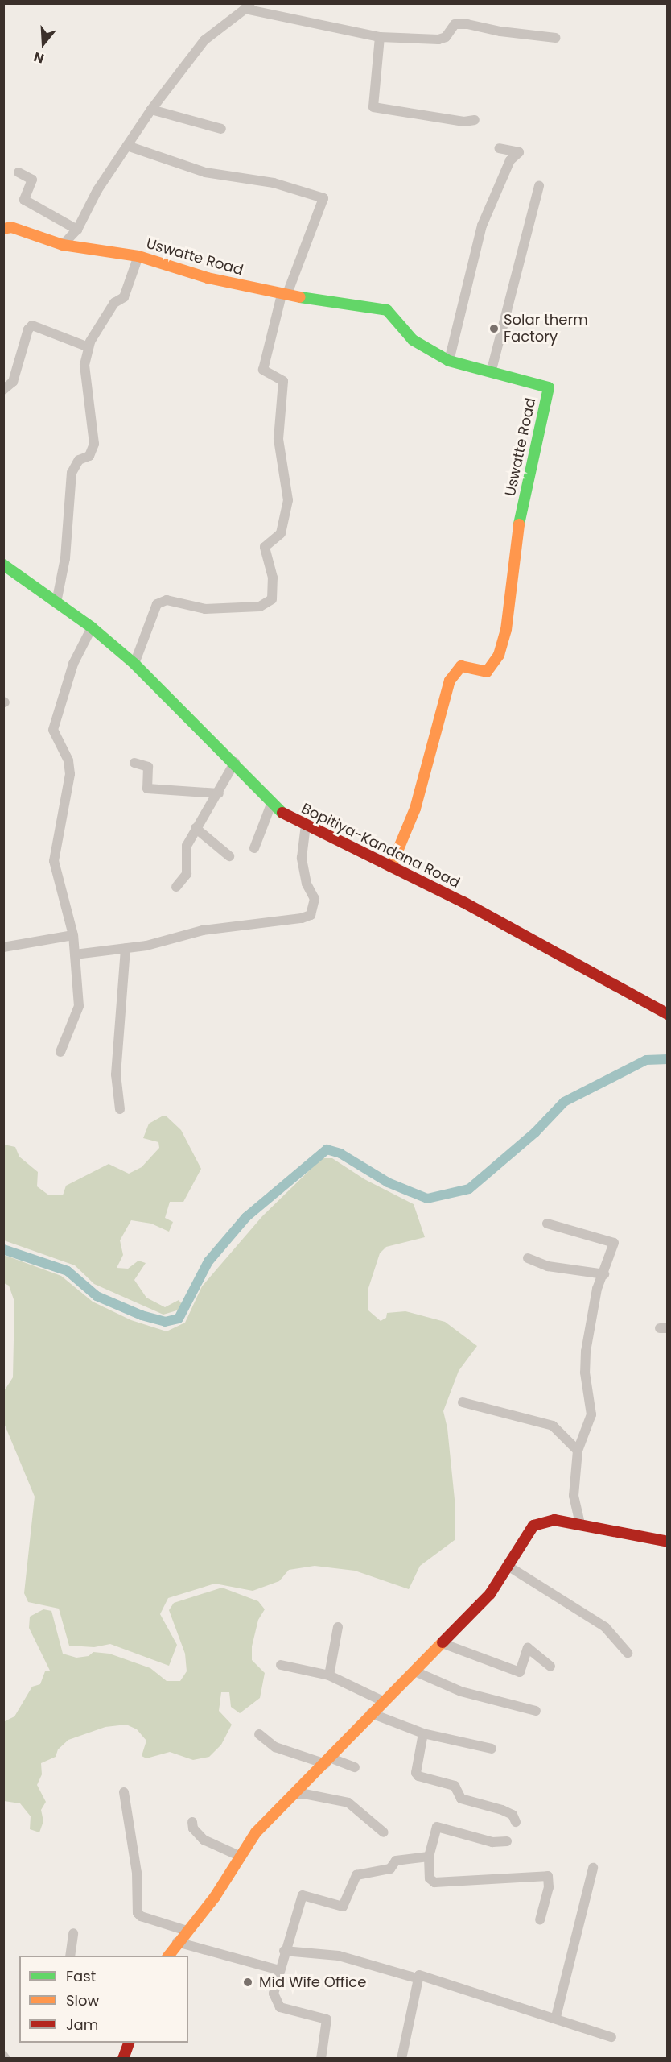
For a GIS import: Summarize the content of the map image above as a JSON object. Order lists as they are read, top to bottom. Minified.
{"streets":{"street":["Uswatte Road","Bopitiya-Kandana Road"]},"crossings":[["Uswatte Road","Bopitiya-Kandana Road"]],"places":["Solar therm Factory","Mid Wife Office"],"legend":["Fast","Slow","Jam"],"north":"bottom"}
